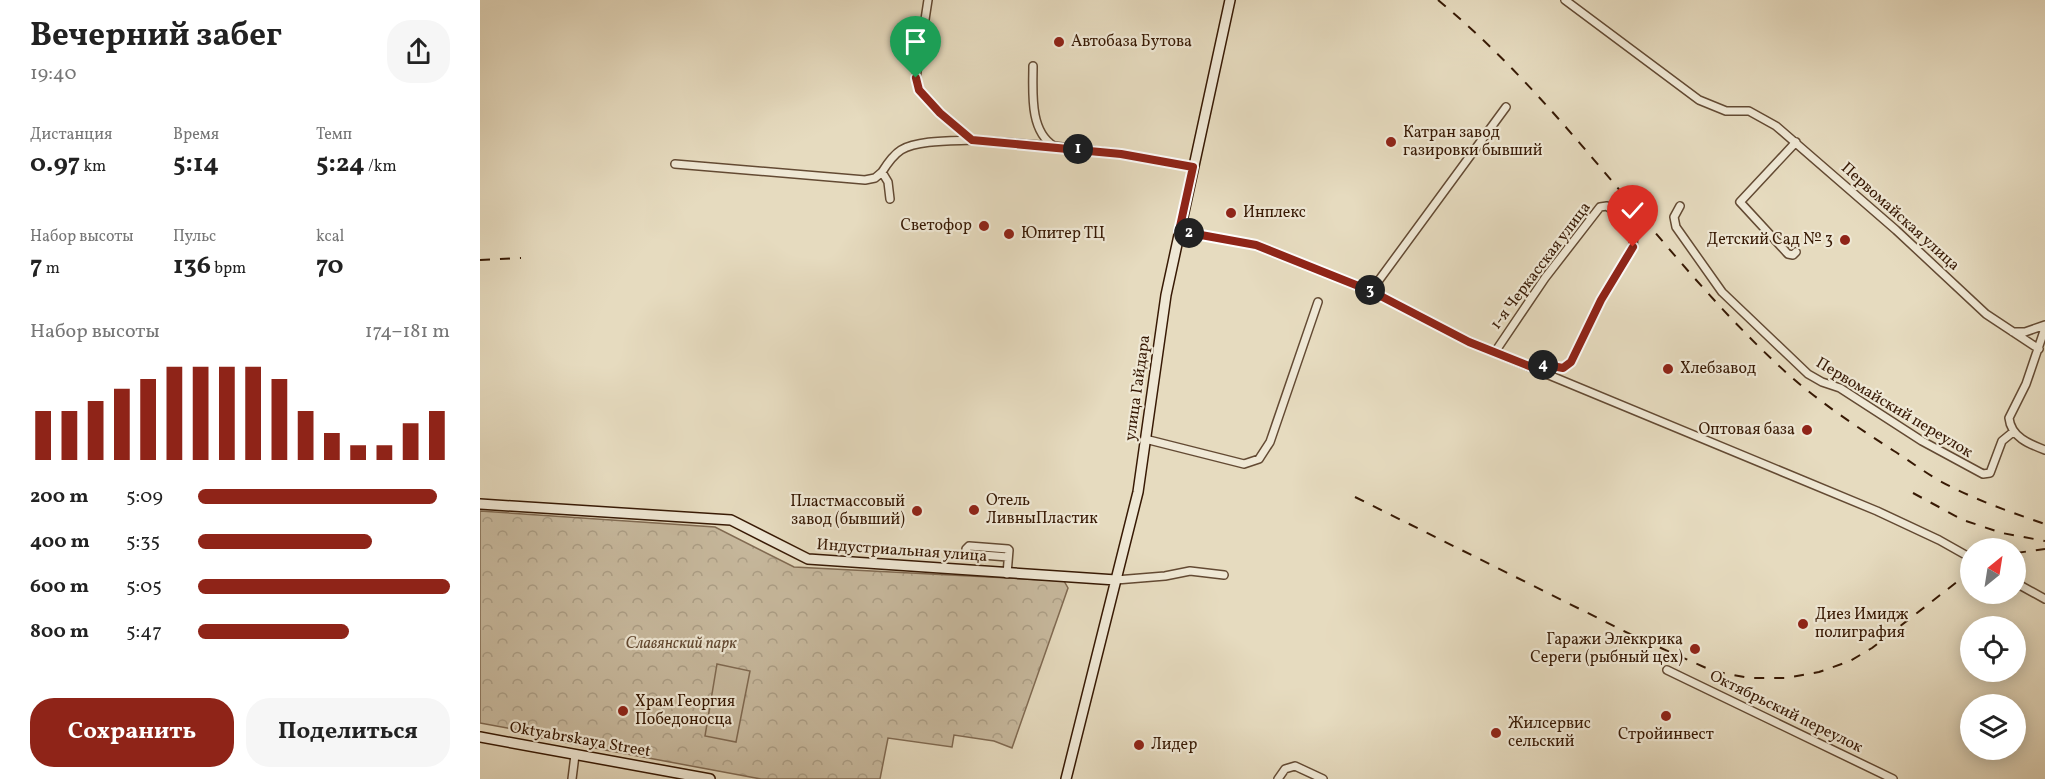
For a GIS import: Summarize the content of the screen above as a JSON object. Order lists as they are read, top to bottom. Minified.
{"streets":{"street":["Первомайская улица","1-я Черкасская улица","улица Гайдара","Первомайский переулок","Индустриальная улица","Октябрьский переулок","Oktyabrskaya Street"]},"crossings":[["улица Гайдара","Индустриальная улица"]],"parks":["Славянский парк"],"places":["Автобаза Бутова","Катран завод газировки бывший","Инплекс","Светофор","Юпитер ТЦ","Детский Сад № 3","Хлебзавод","Оптовая база","Отель ЛивныПластик","Пластмассовый завод (бывший)","Диез Имидж полиграфия","Гаражи Элеккрика Сереги (рыбный цех)","Храм Георгия Победоносца","Стройинвест","Жилсервис сельский","Лидер"],"north":"top right","page":{"heading":["Вечерний забег","19:40"],"stats":[["Дистанция","0.97 km"],["Время","5:14"],["Темп","5:24 /km"],["Набор высоты","7 m"],["Пульс","136 bpm"],["kcal","70"]],"pins":["1","2","3","4"],"chart":["Набор высоты","174–181 m"],"list":[{"name":"200 m","note":"5:09"},{"name":"400 m","note":"5:35"},{"name":"600 m","note":"5:05"},{"name":"800 m","note":"5:47"}],"buttons":["Сохранить","Поделиться"]}}
